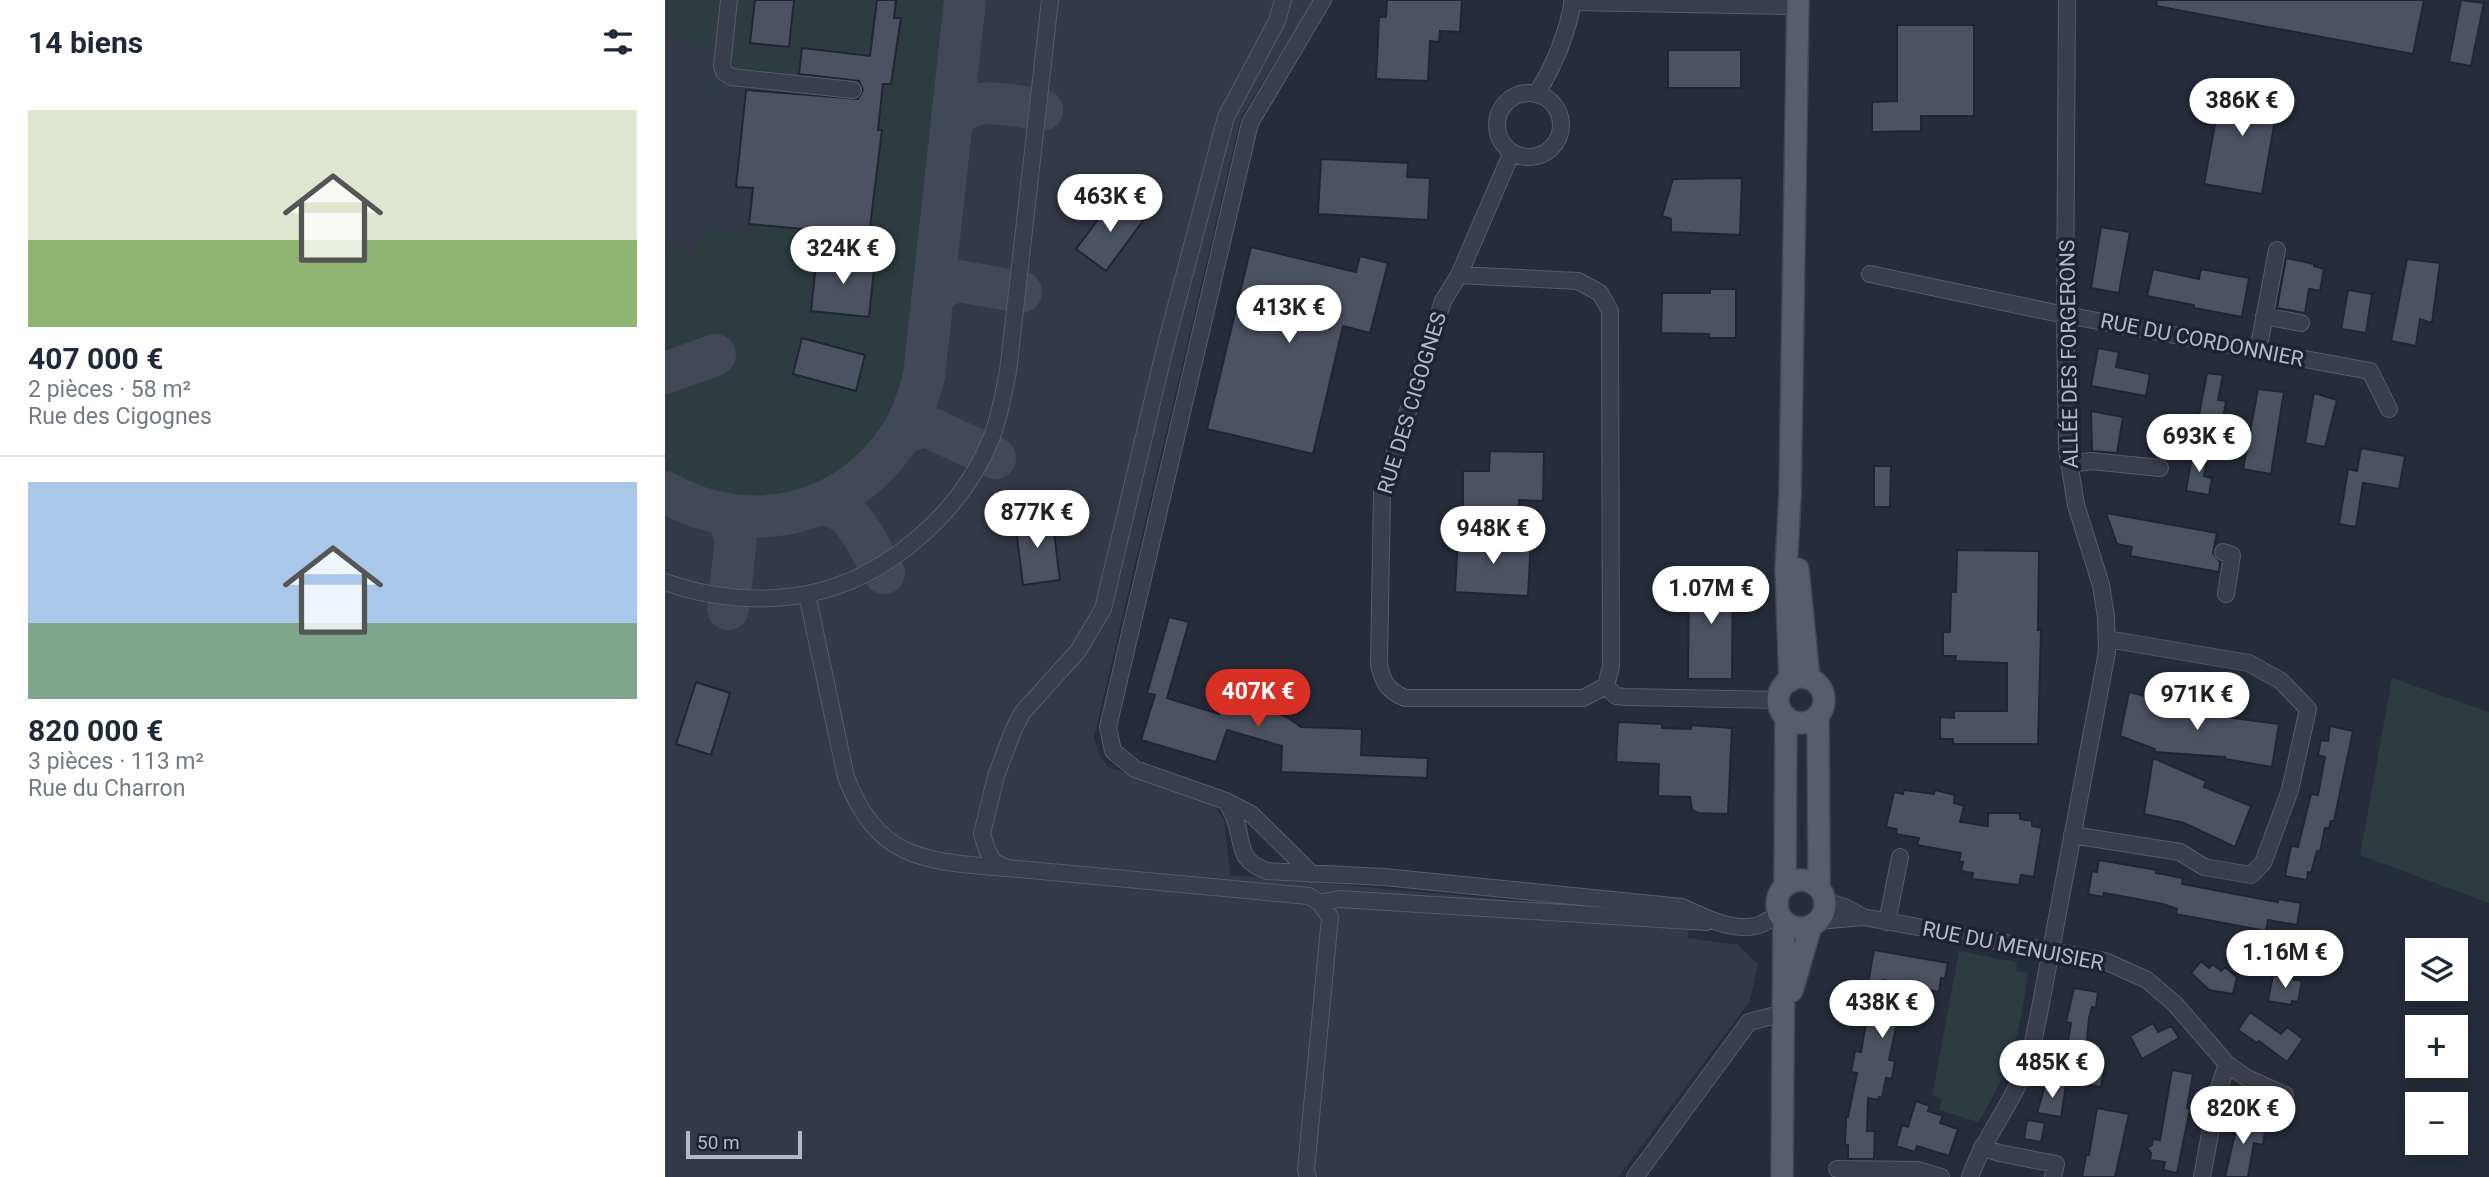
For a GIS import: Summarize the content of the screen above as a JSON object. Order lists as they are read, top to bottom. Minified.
{"streets":{"street":["RUE DU CORDONNIER","ALLÉE DES FORGERONS","RUE DES CIGOGNES","RUE DU MENUISIER"]},"crossings":[["RUE DU CORDONNIER","ALLÉE DES FORGERONS"],["ALLÉE DES FORGERONS","RUE DU MENUISIER"]],"scale_bar":"50 m","page":{"heading":"14 biens","price":["386K €","463K €","324K €","413K €","693K €","877K €","948K €","1.07M €","407K €","971K €","1.16M €","438K €","485K €","820K €"],"list":[{"name":"407 000 €","note":"2 pièces · 58 m² · Rue des Cigognes"},{"name":"820 000 €","note":"3 pièces · 113 m² · Rue du Charron"}],"map_buttons":["+","−"],"scale":"50 m"}}
